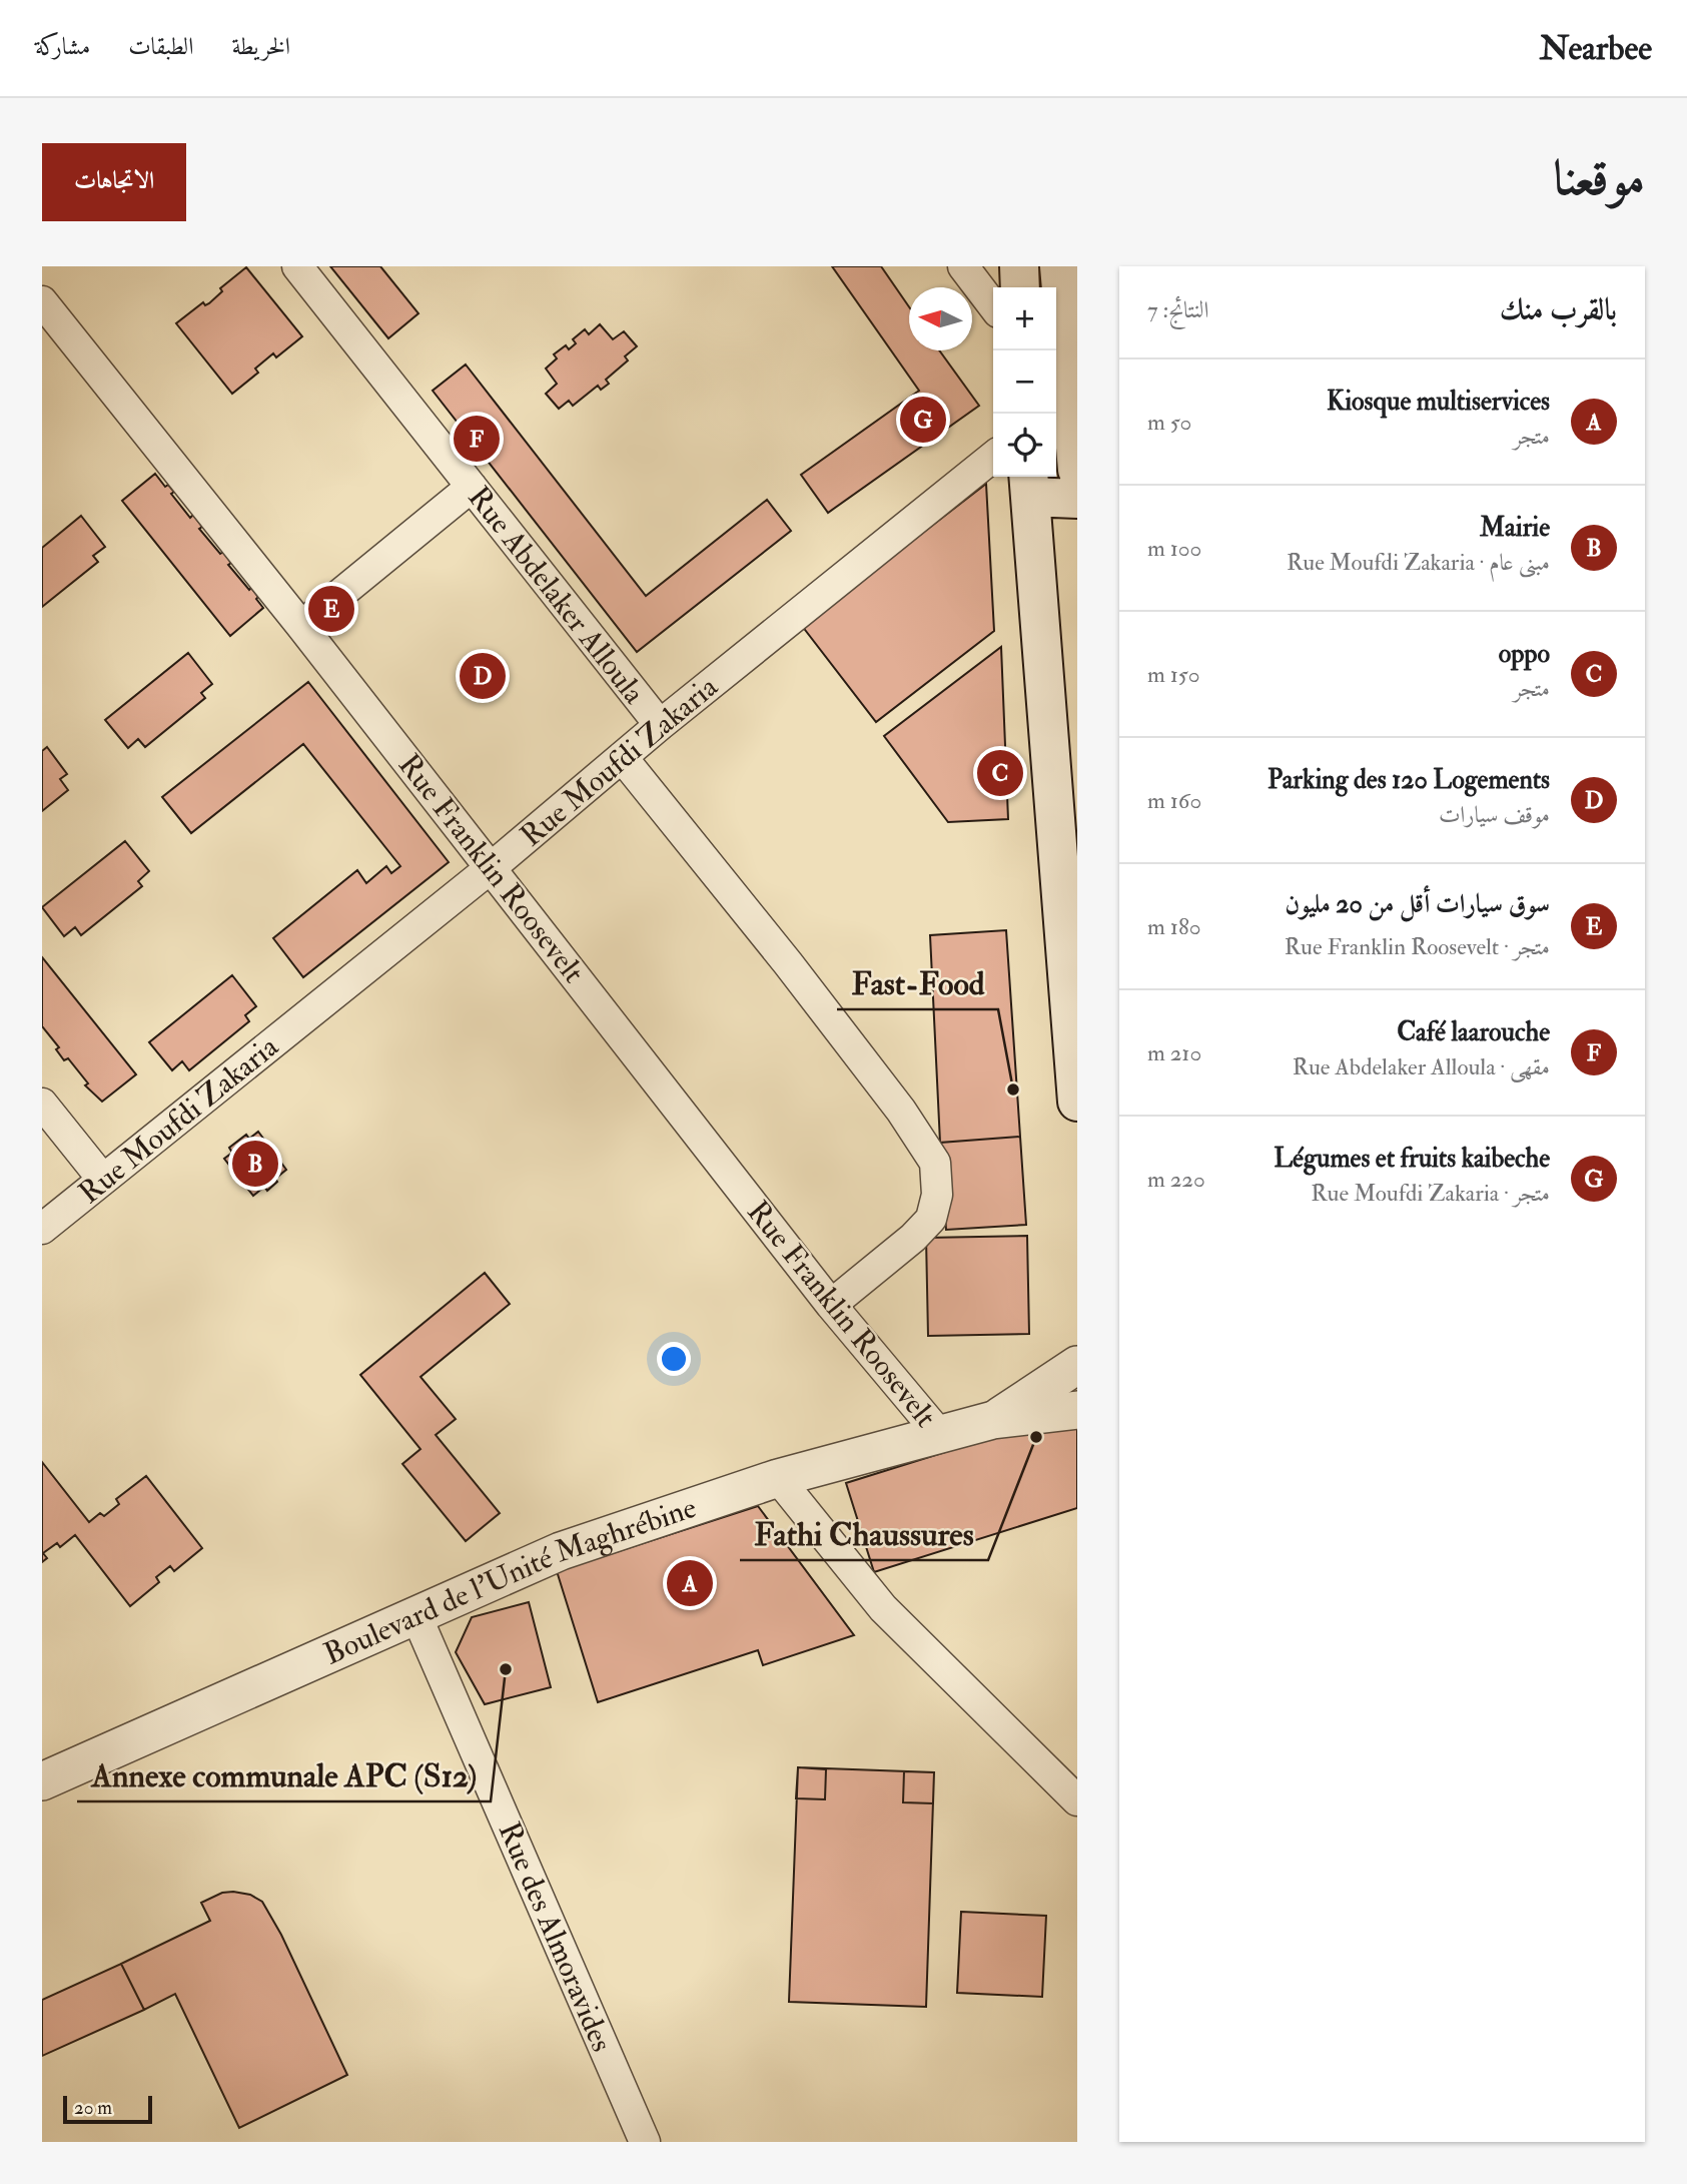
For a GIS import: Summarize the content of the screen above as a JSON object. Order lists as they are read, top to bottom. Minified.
{"streets":{"street":["Rue Abdelaker Alloula","Rue Moufdi Zakaria","Rue Franklin Roosevelt","Boulevard de l'Unité Maghrébine","Rue des Almoravides"]},"crossings":[["Rue Abdelaker Alloula","Rue Moufdi Zakaria"],["Rue Moufdi Zakaria","Rue Franklin Roosevelt"],["Rue Franklin Roosevelt","Boulevard de l'Unité Maghrébine"],["Boulevard de l'Unité Maghrébine","Rue des Almoravides"]],"places":["Fast-Food","Fathi Chaussures","Annexe communale APC (S12)"],"scale_bar":"20 m","north":"left","page":{"header":"Nearbee","nav":["الخريطة","الطبقات","مشاركة"],"title":"موقعنا","buttons":"الاتجاهات","heading":["بالقرب منك","النتائج: 7"],"map_buttons":["+","−"],"list":[{"mark":"A","name":"Kiosque multiservices","note":"متجر","value":"50 m"},{"mark":"B","name":"Mairie","note":"مبنى عام · Rue Moufdi Zakaria","value":"100 m"},{"mark":"C","name":"oppo","note":"متجر","value":"150 m"},{"mark":"D","name":"Parking des 120 Logements","note":"موقف سيارات","value":"160 m"},{"mark":"E","name":"سوق سيارات أقل من 20 مليون","note":"متجر · Rue Franklin Roosevelt","value":"180 m"},{"mark":"F","name":"Café laarouche","note":"مقهى · Rue Abdelaker Alloula","value":"210 m"},{"mark":"G","name":"Légumes et fruits kaibeche","note":"متجر · Rue Moufdi Zakaria","value":"220 m"}],"pins":["G","F","E","D","C","B","A"],"scale":"20 m"}}
